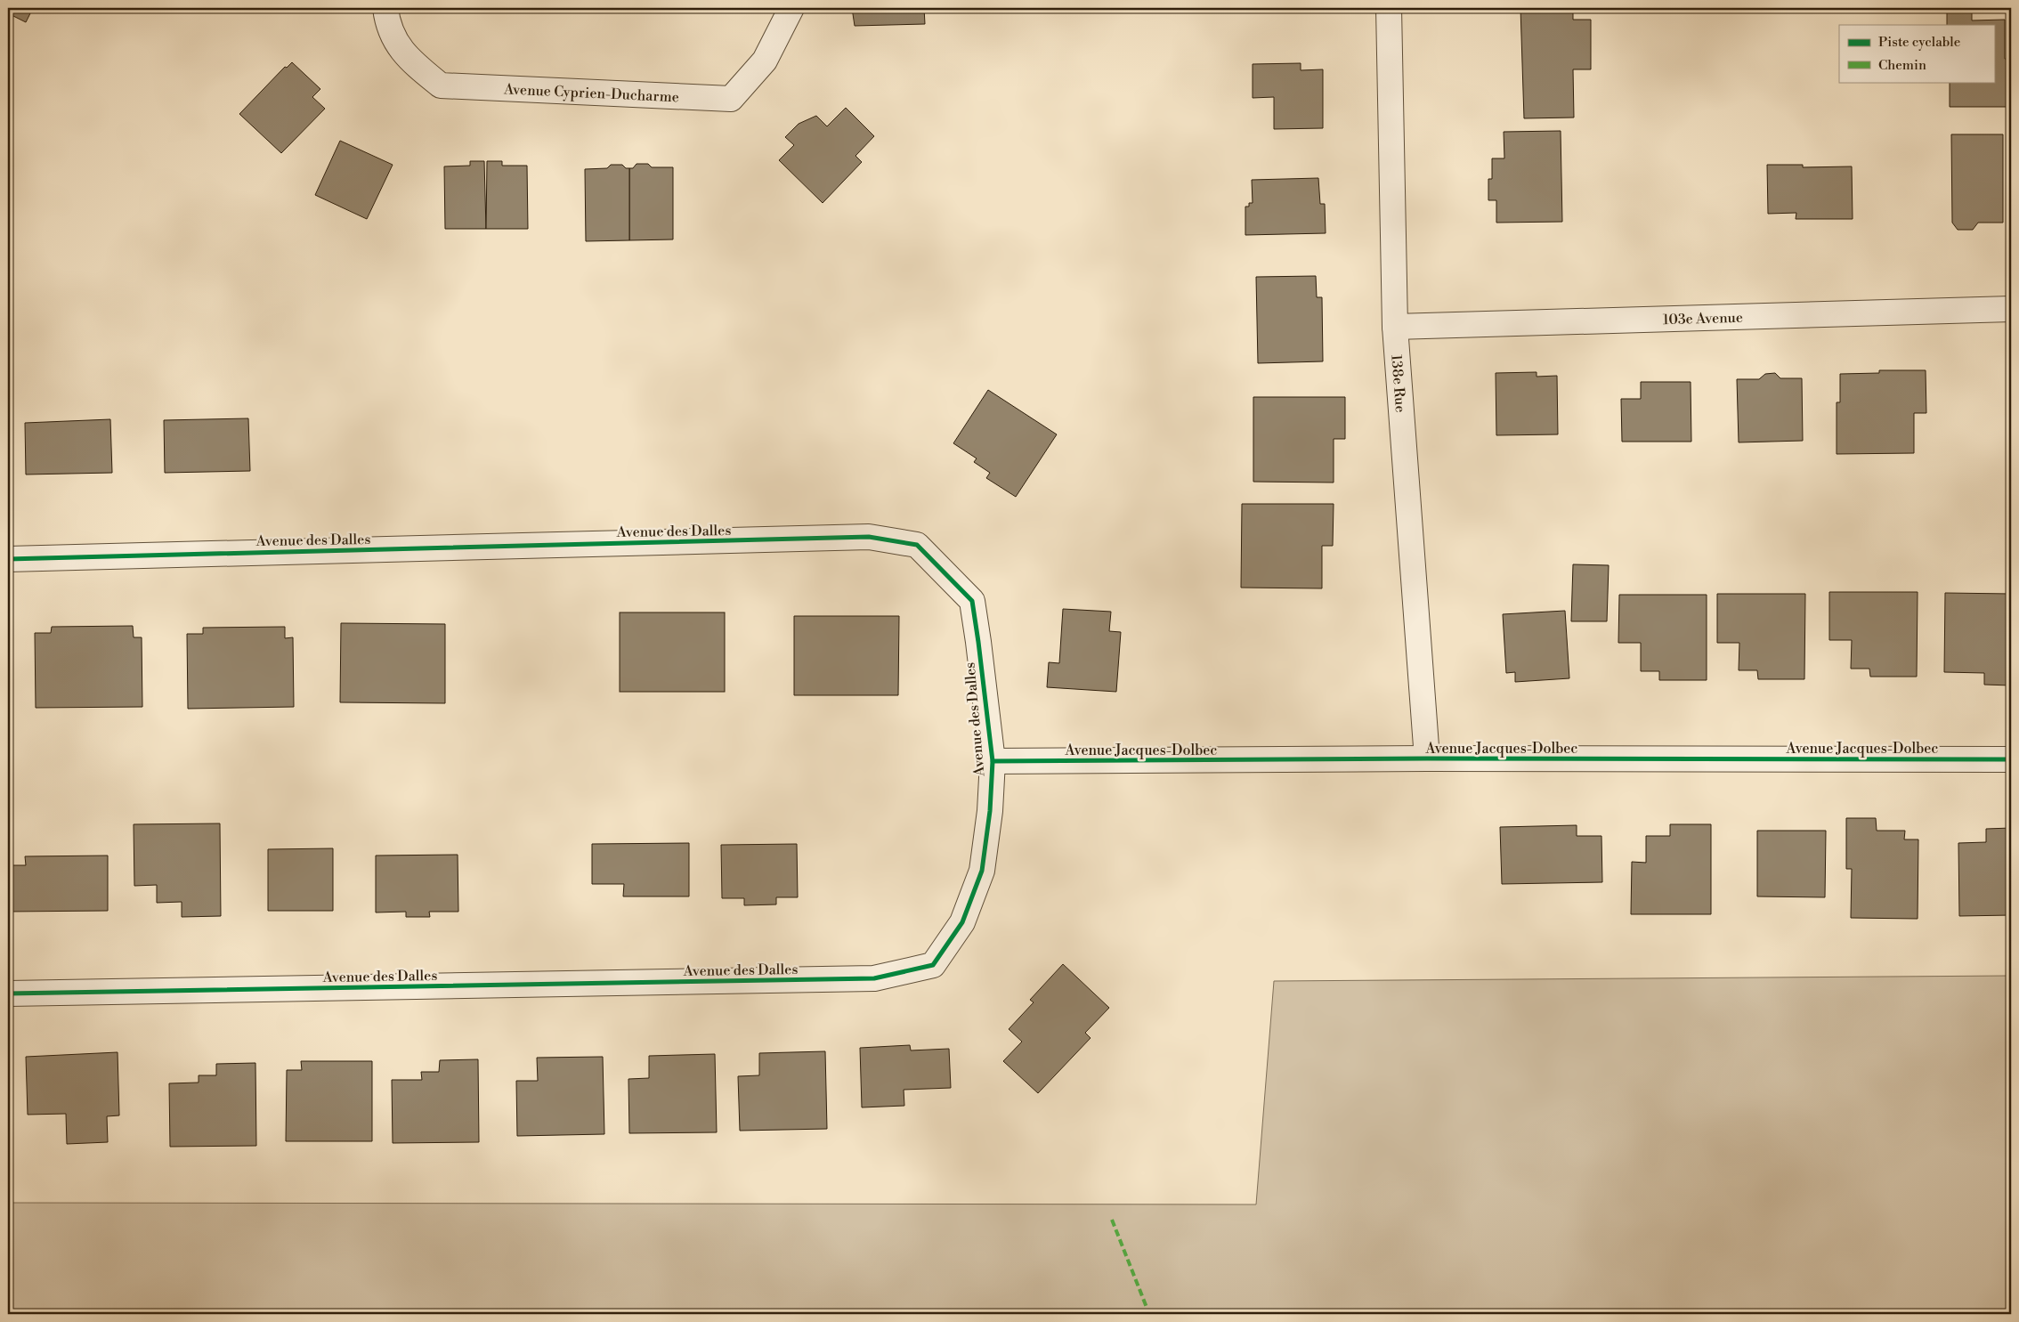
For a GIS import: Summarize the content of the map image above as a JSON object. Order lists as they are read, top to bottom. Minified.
{"streets":{"street":["Avenue Cyprien-Ducharme","103e Avenue","138e Rue","Avenue des Dalles","Avenue Jacques-Dolbec"]},"crossings":[["103e Avenue","138e Rue"],["138e Rue","Avenue Jacques-Dolbec"],["Avenue des Dalles","Avenue Jacques-Dolbec"]],"legend":["Piste cyclable","Chemin"]}
